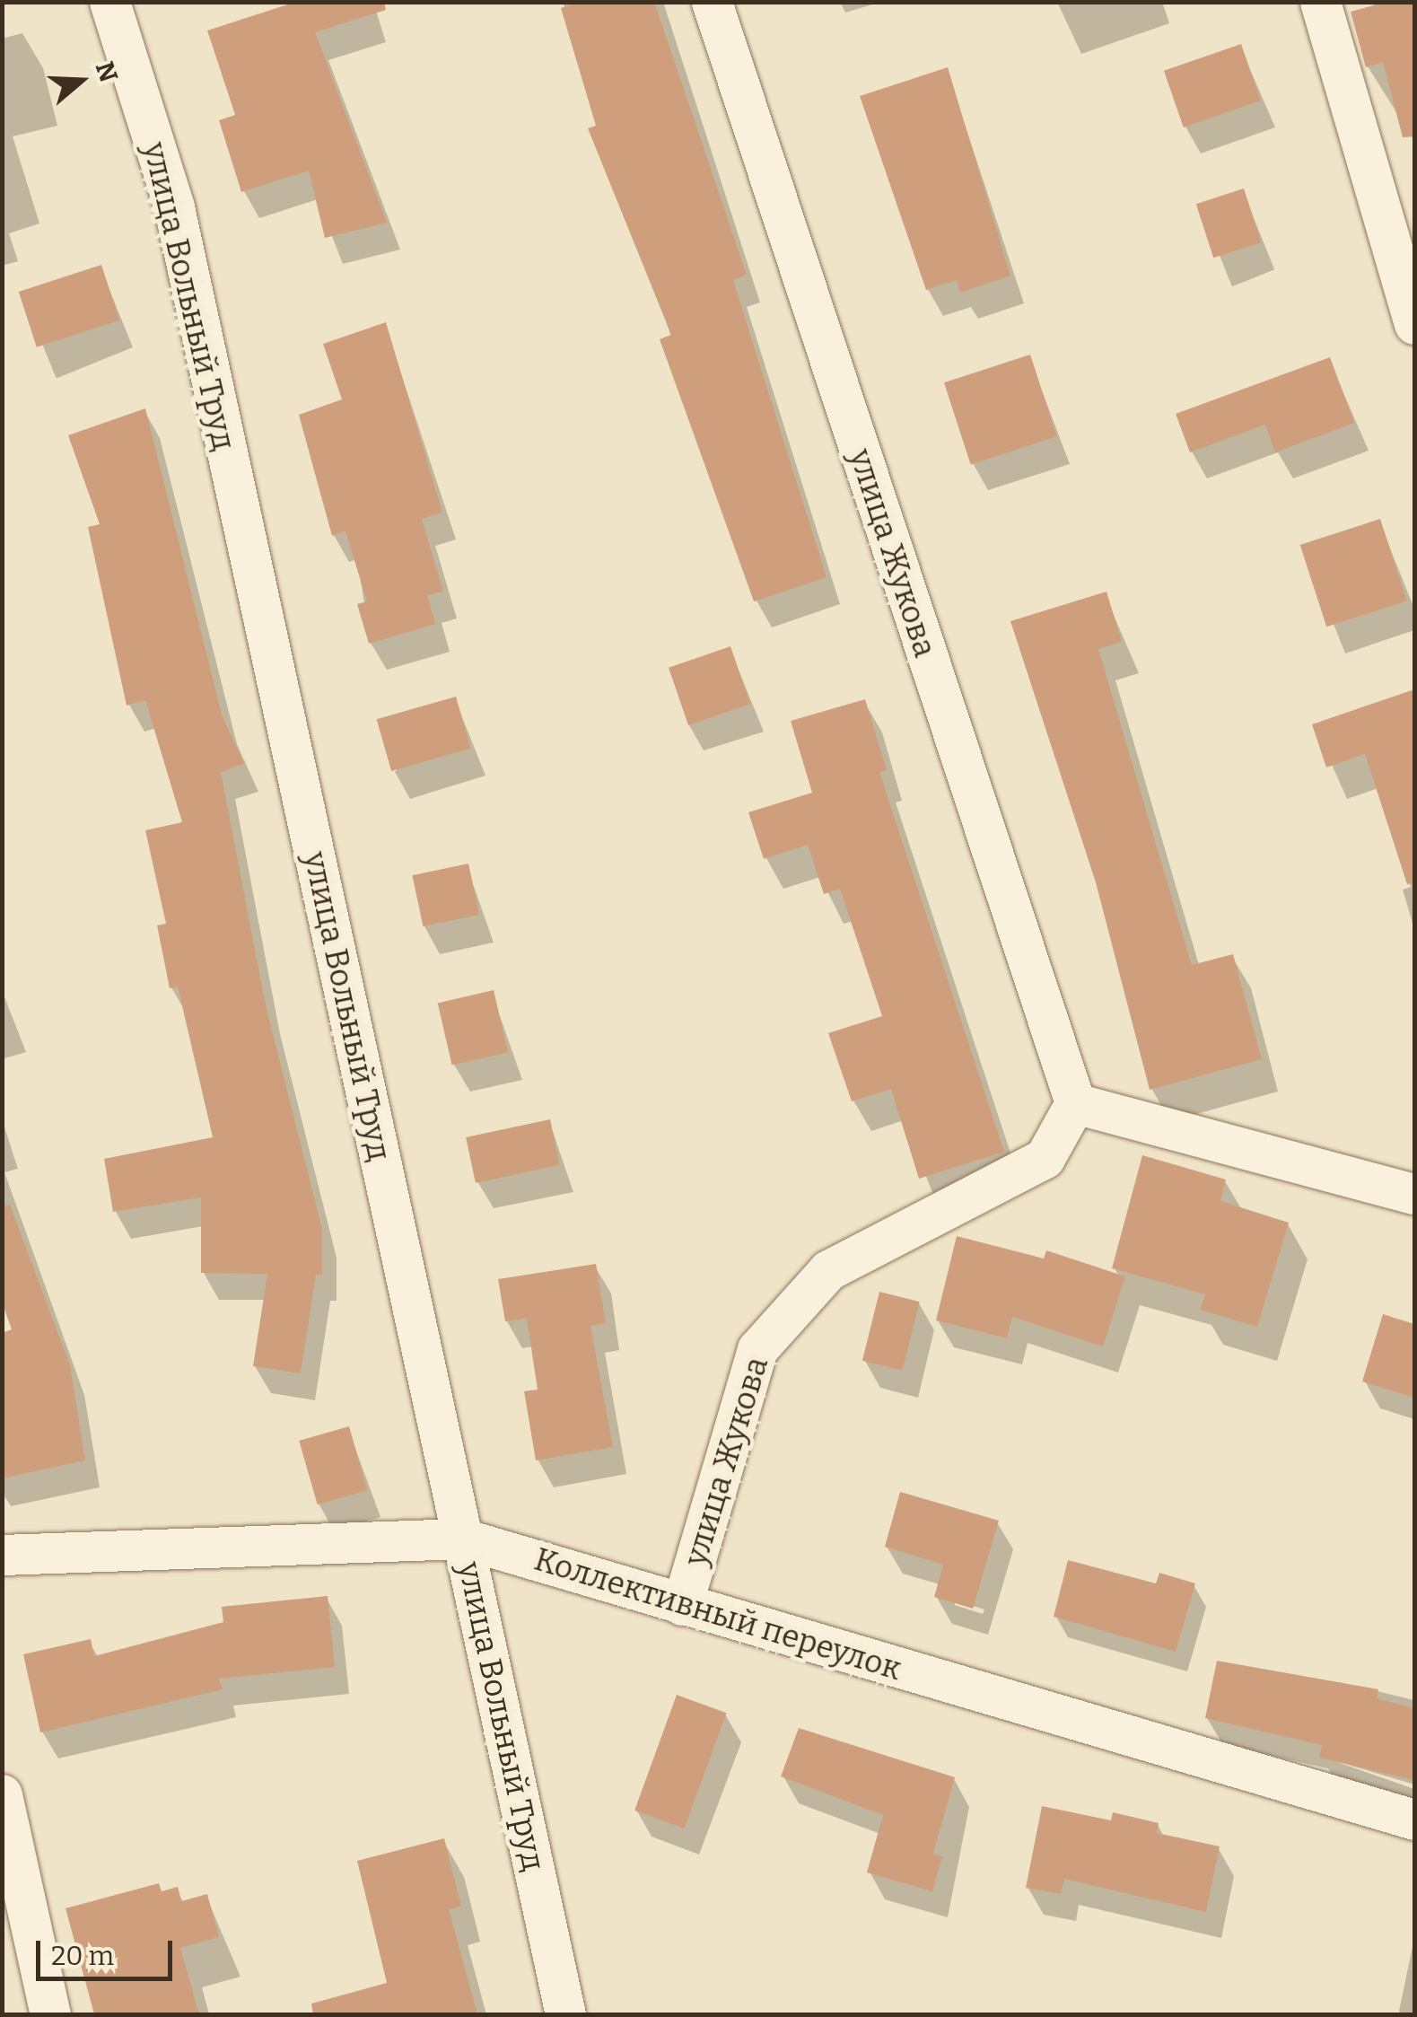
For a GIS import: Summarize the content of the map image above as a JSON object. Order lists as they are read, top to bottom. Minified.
{"streets":{"street":["улица Вольный Труд","улица Жукова","Коллективный переулок"]},"crossings":[["улица Вольный Труд","Коллективный переулок"],["улица Жукова","Коллективный переулок"]],"scale_bar":"20 m","north":"right"}
